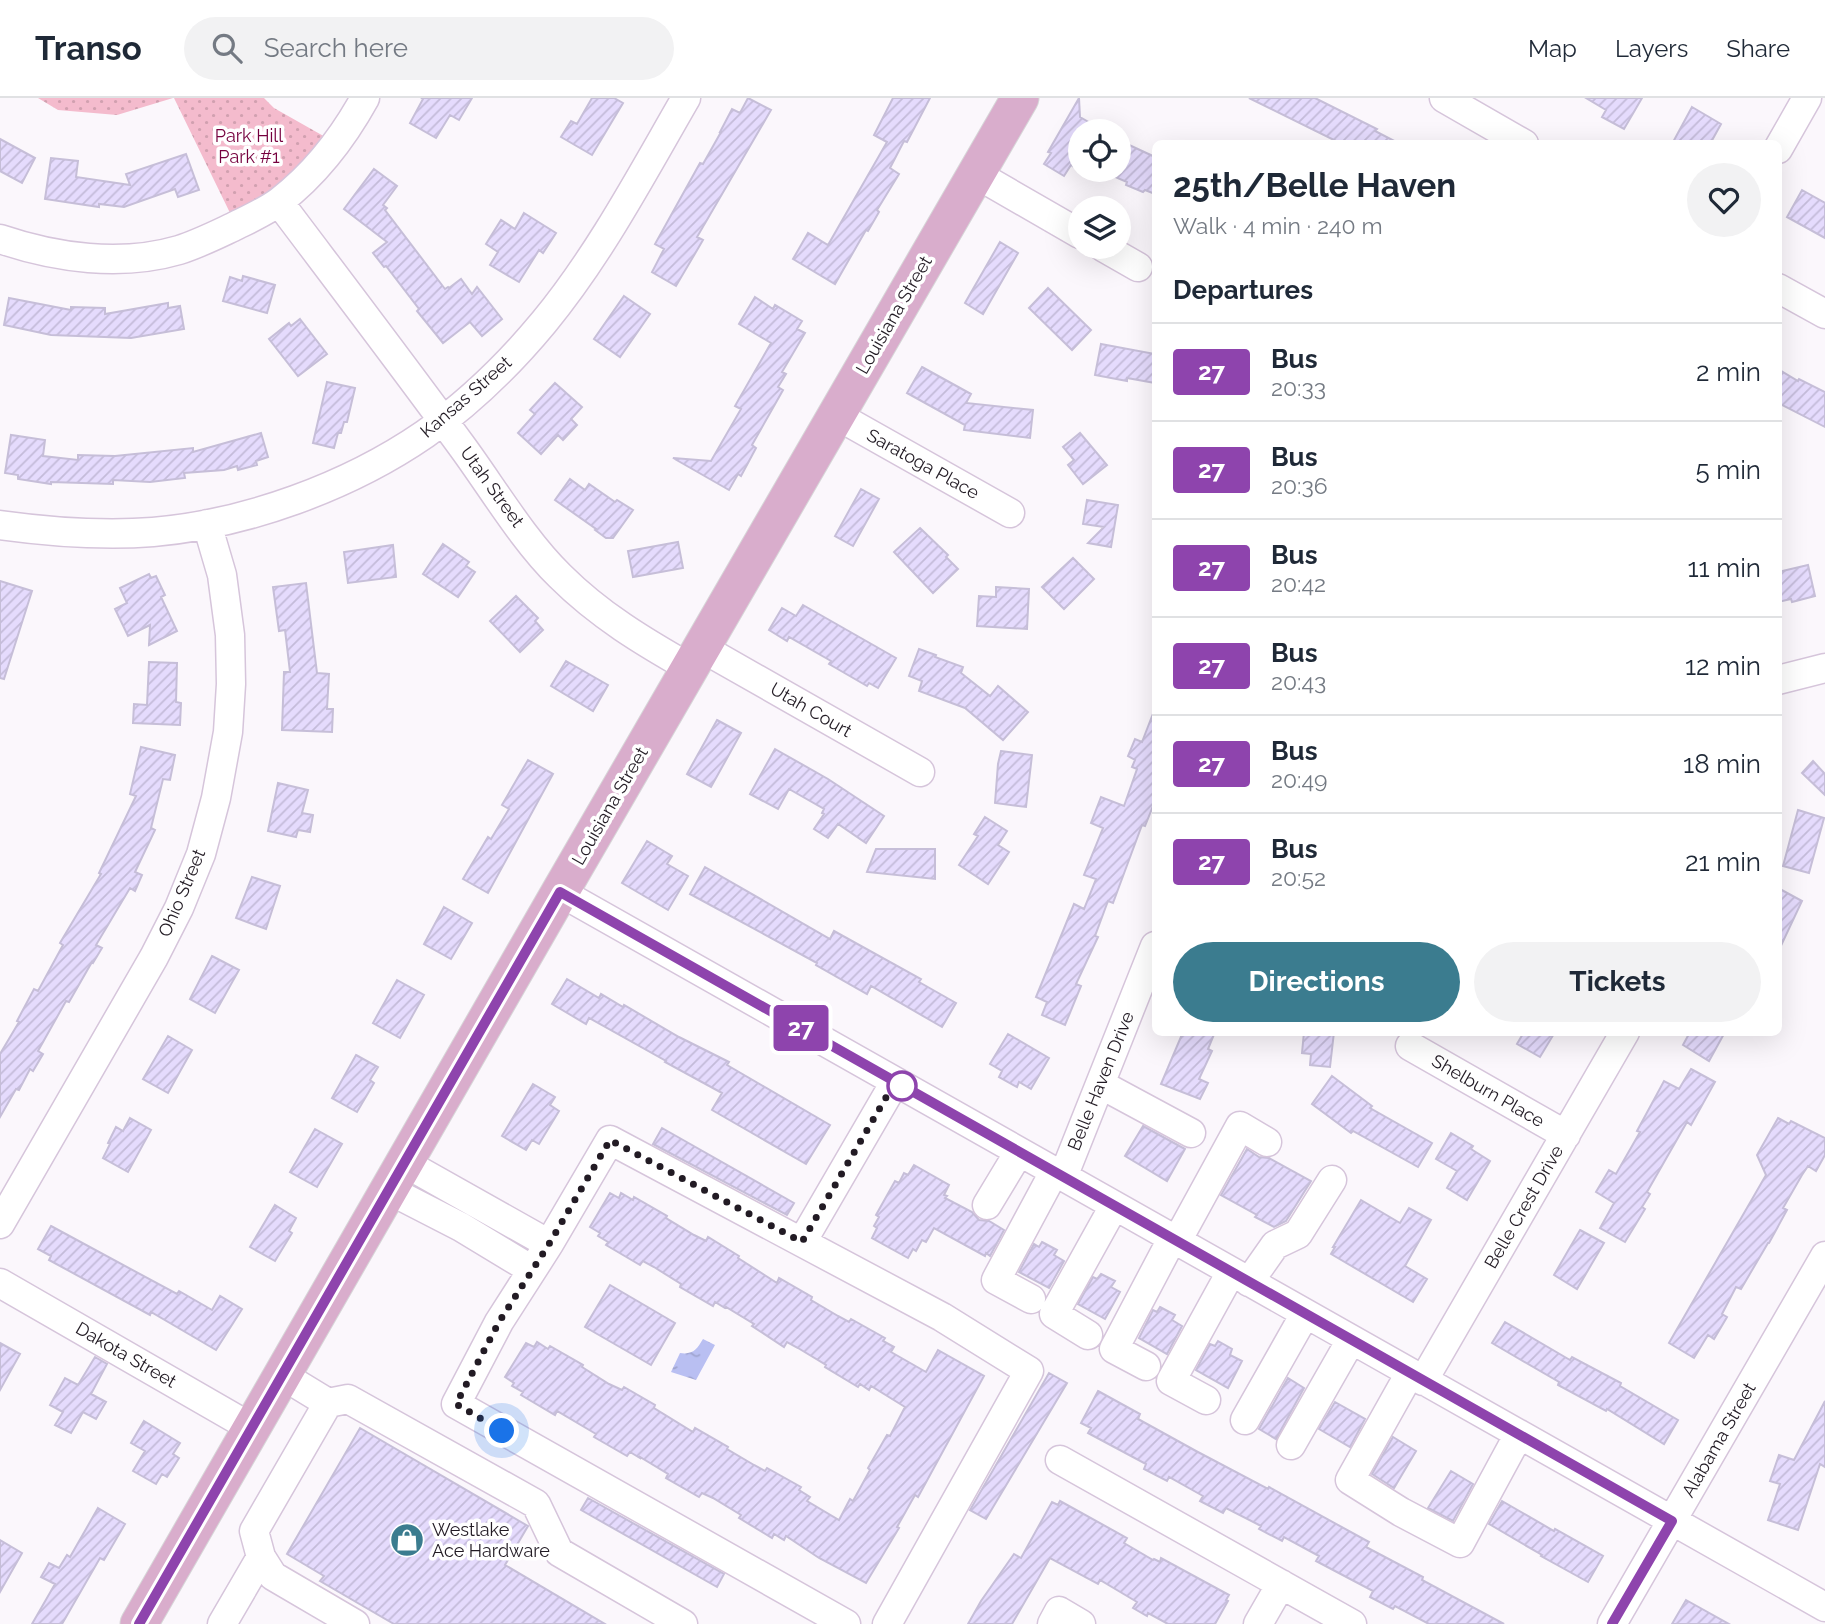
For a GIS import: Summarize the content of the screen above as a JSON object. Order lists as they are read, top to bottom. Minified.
{"streets":{"main road":["Louisiana Street"],"street":["Kansas Street","Saratoga Place","Utah Street","Utah Court","Ohio Street","Belle Haven Drive","Shelburn Place","Belle Crest Drive","Dakota Street","Alabama Street"]},"crossings":[["Louisiana Street","Saratoga Place"],["Louisiana Street","Utah Street"],["Louisiana Street","Utah Court"],["Louisiana Street","Dakota Street"],["Kansas Street","Utah Street"],["Kansas Street","Ohio Street"],["Utah Street","Utah Court"],["Shelburn Place","Belle Crest Drive"]],"parks":["Park Hill Park #1"],"places":{"shop":["Westlake Ace Hardware"]},"lines":["bus line 27"],"page":{"header":"Transo","search":"Search here","nav":["Map","Layers","Share"],"on_map":"27","heading":[["25th/Belle Haven","Walk · 4 min · 240 m"],"Departures"],"list":[{"mark":"27","name":"Bus","note":"20:33","value":"2 min"},{"mark":"27","name":"Bus","note":"20:36","value":"5 min"},{"mark":"27","name":"Bus","note":"20:42","value":"11 min"},{"mark":"27","name":"Bus","note":"20:43","value":"12 min"},{"mark":"27","name":"Bus","note":"20:49","value":"18 min"},{"mark":"27","name":"Bus","note":"20:52","value":"21 min"}],"buttons":["Directions","Tickets"]}}
